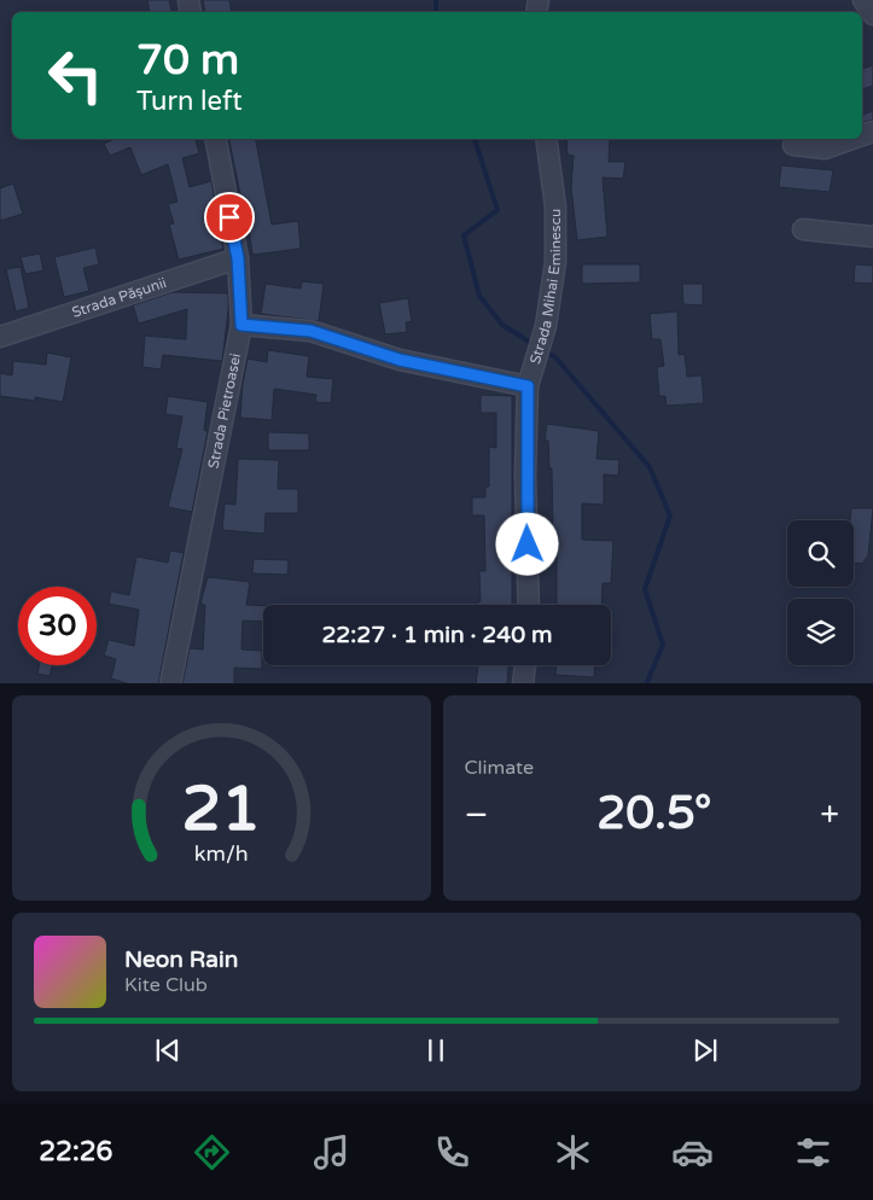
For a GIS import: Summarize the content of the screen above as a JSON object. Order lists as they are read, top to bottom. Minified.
{"streets":{"street":["Strada Mihai Eminescu","Strada Pășunii","Strada Pietroasei"]},"crossings":[["Strada Pășunii","Strada Pietroasei"]],"page":{"turn":["70 m","Turn left"],"limit":"30","trip":"22:27 · 1 min · 240 m","tile":"Climate","heat":["−","20.5°","+"],"song":["Neon Rain","Kite Club"],"tabs":"22:26","gauge":["21","km/h"]}}
